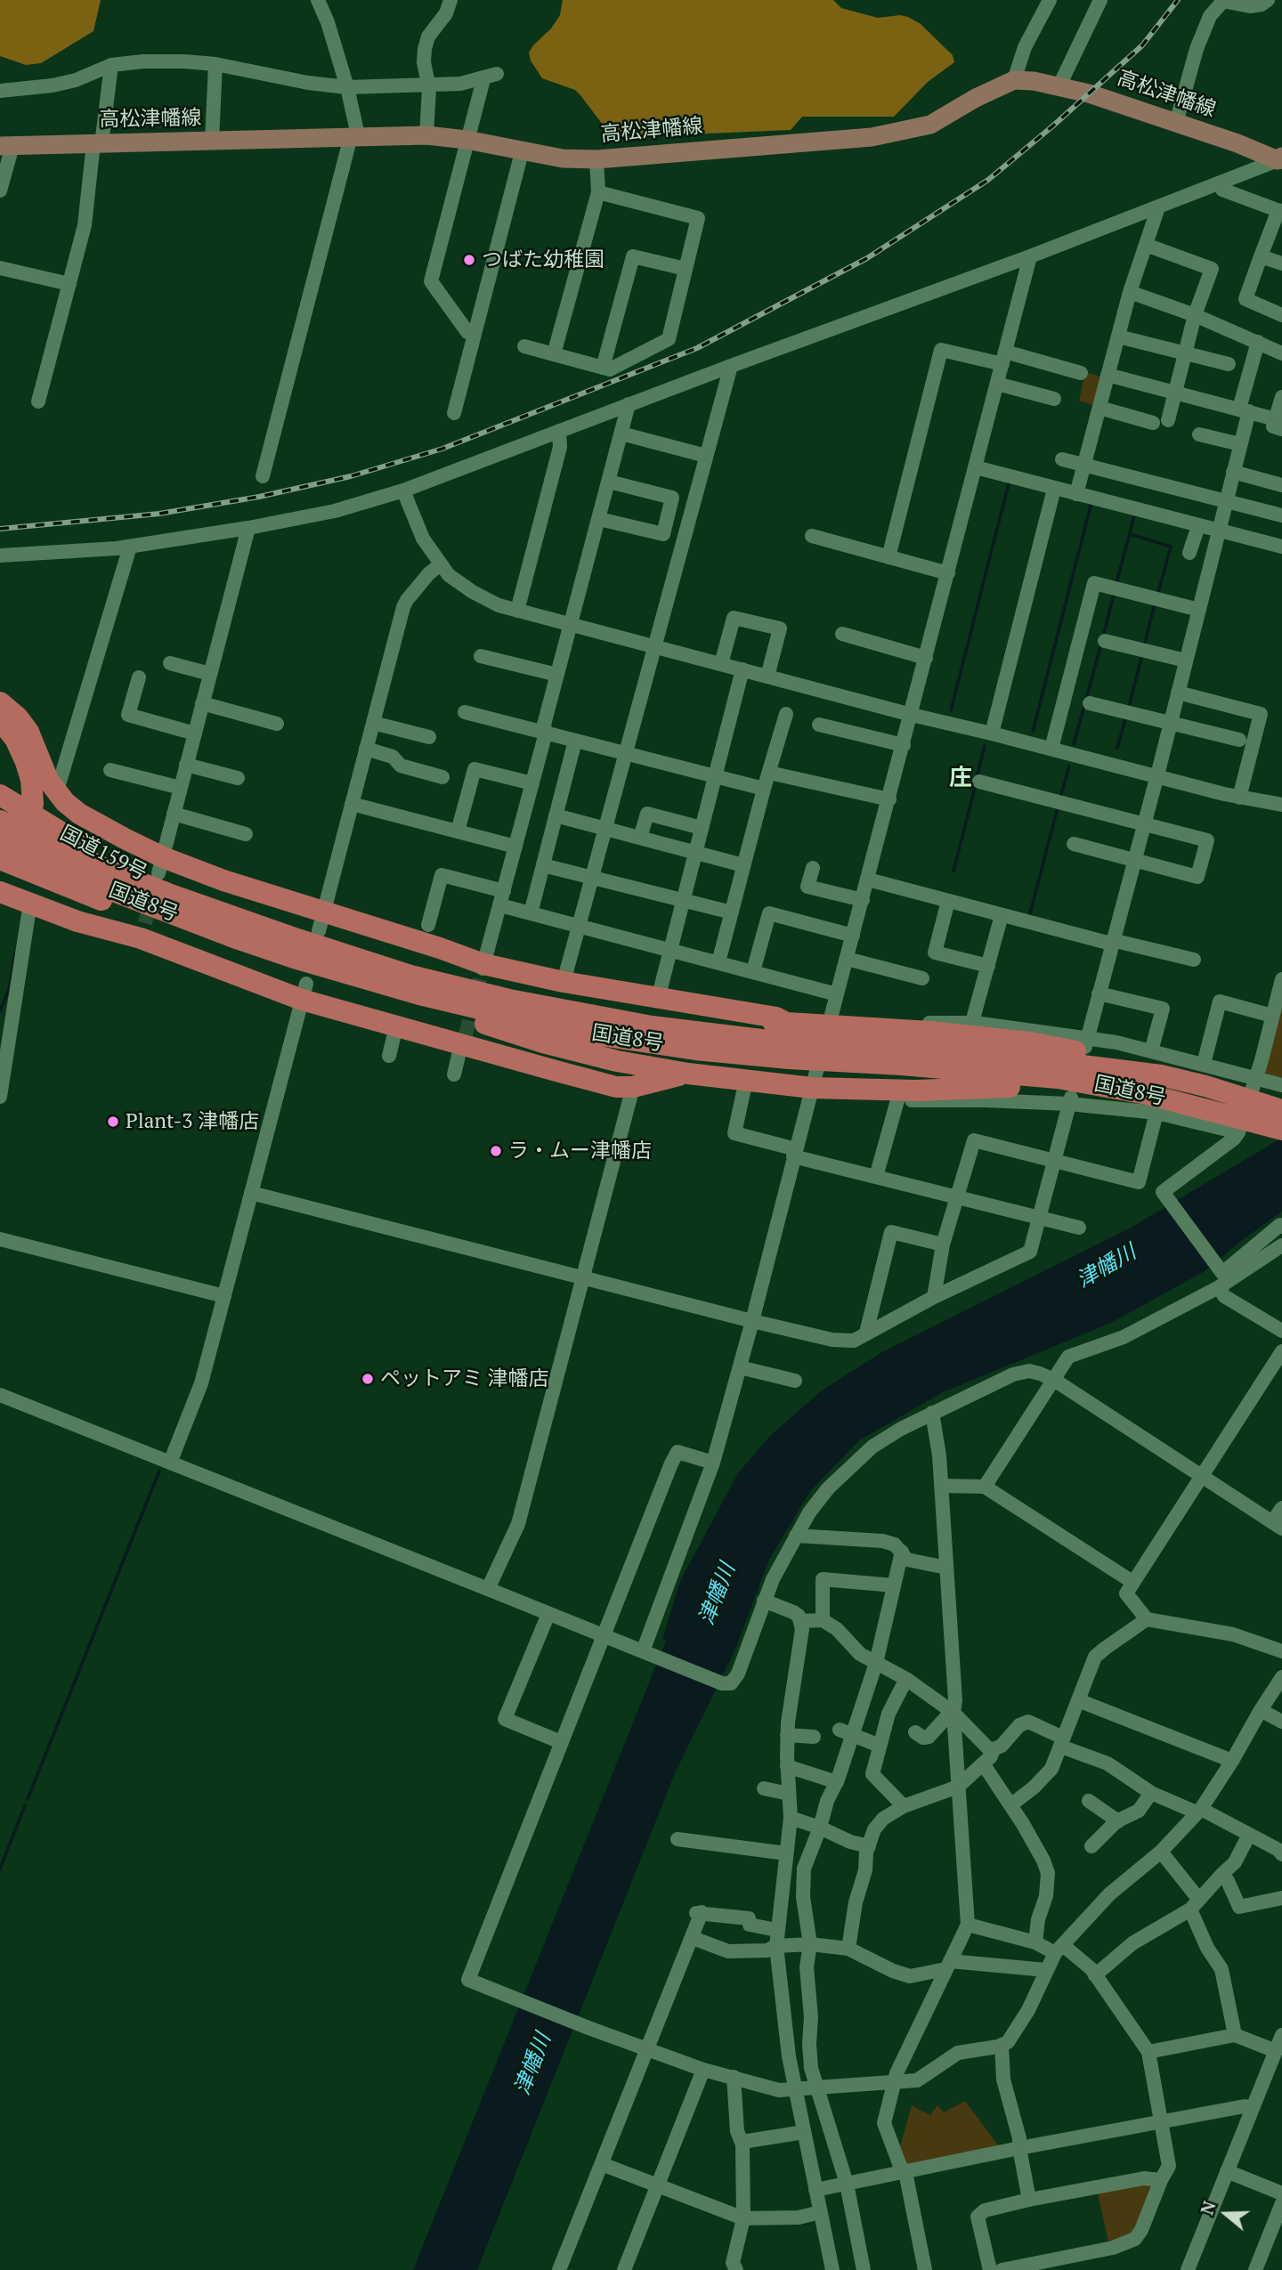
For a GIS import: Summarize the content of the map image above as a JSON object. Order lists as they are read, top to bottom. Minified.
{"streets":{"highway":["国道159号","国道8号"],"main road":["高松津幡線"]},"crossings":[["国道159号","国道8号"]],"districts":["庄"],"water":["津幡川"],"places":["つばた幼稚園","Plant-3 津幡店","ラ・ムー津幡店","ペットアミ 津幡店"],"north":"left"}
